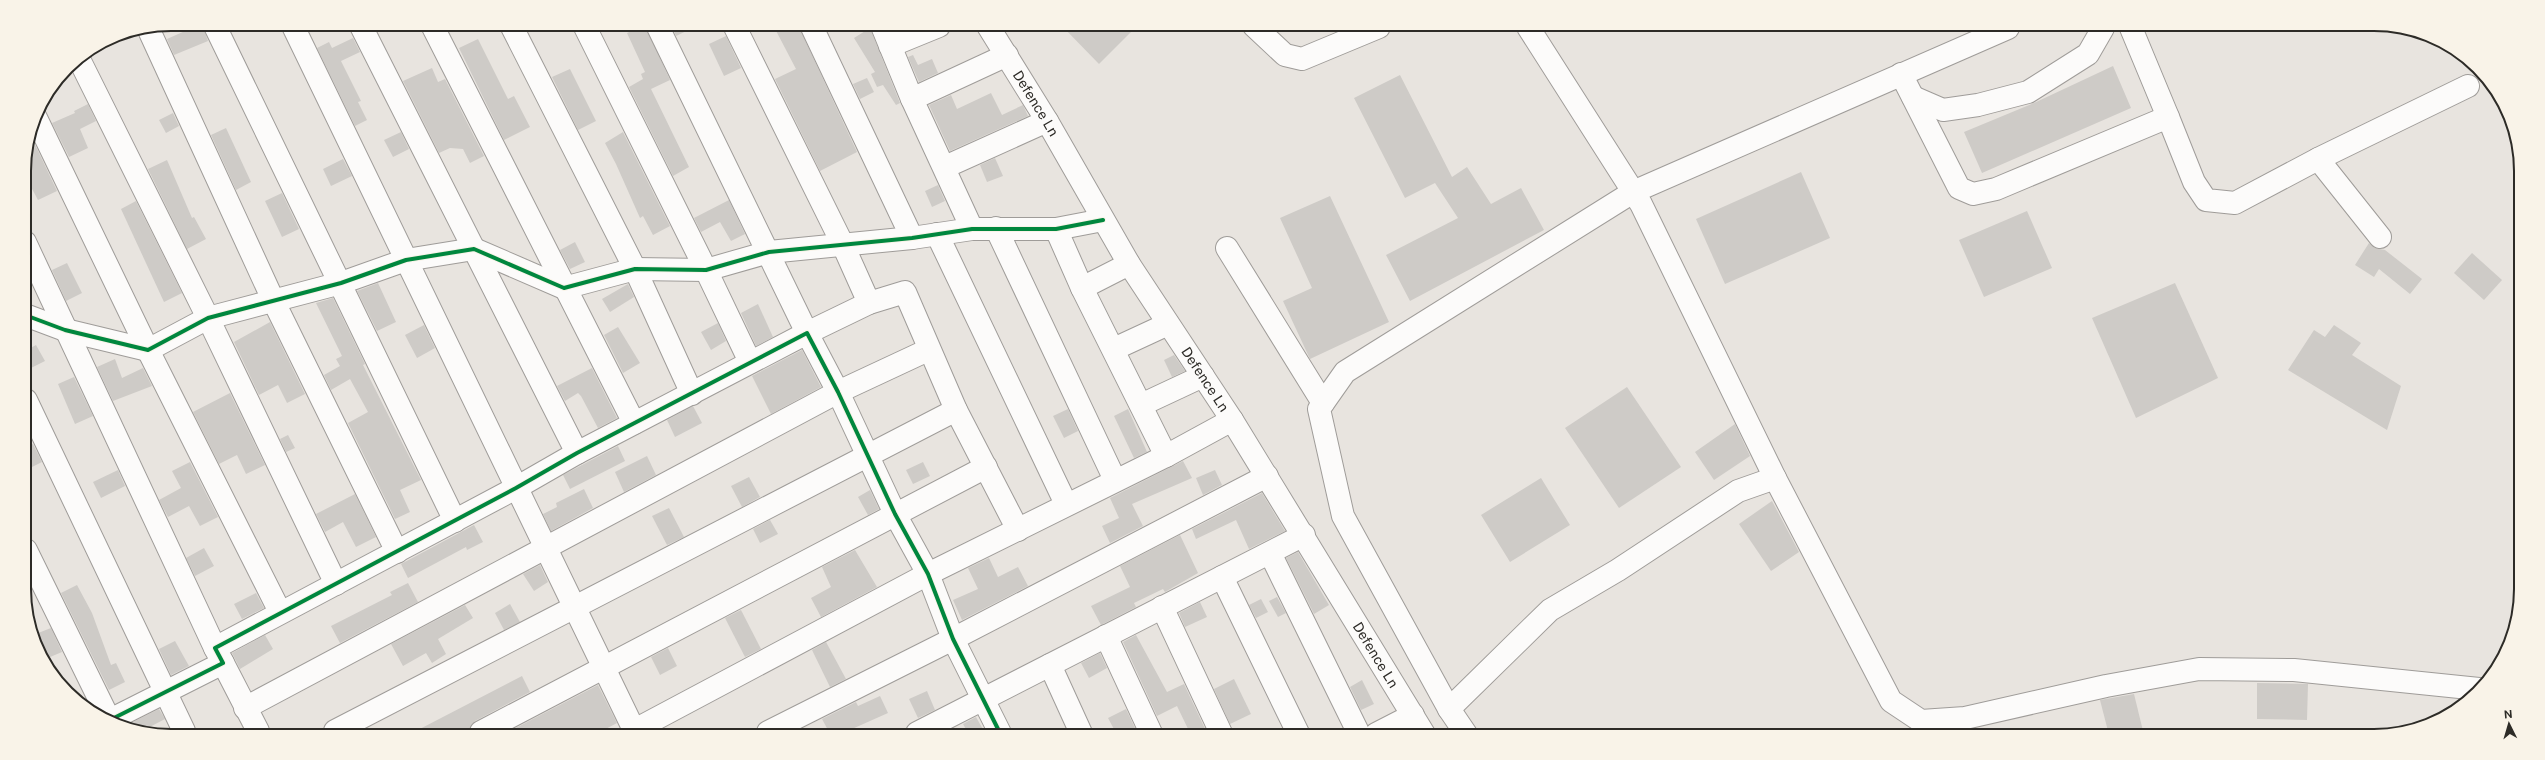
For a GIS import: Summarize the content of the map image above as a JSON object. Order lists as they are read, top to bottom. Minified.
{"streets":{"street":["Defence Ln"]},"north":"top"}
